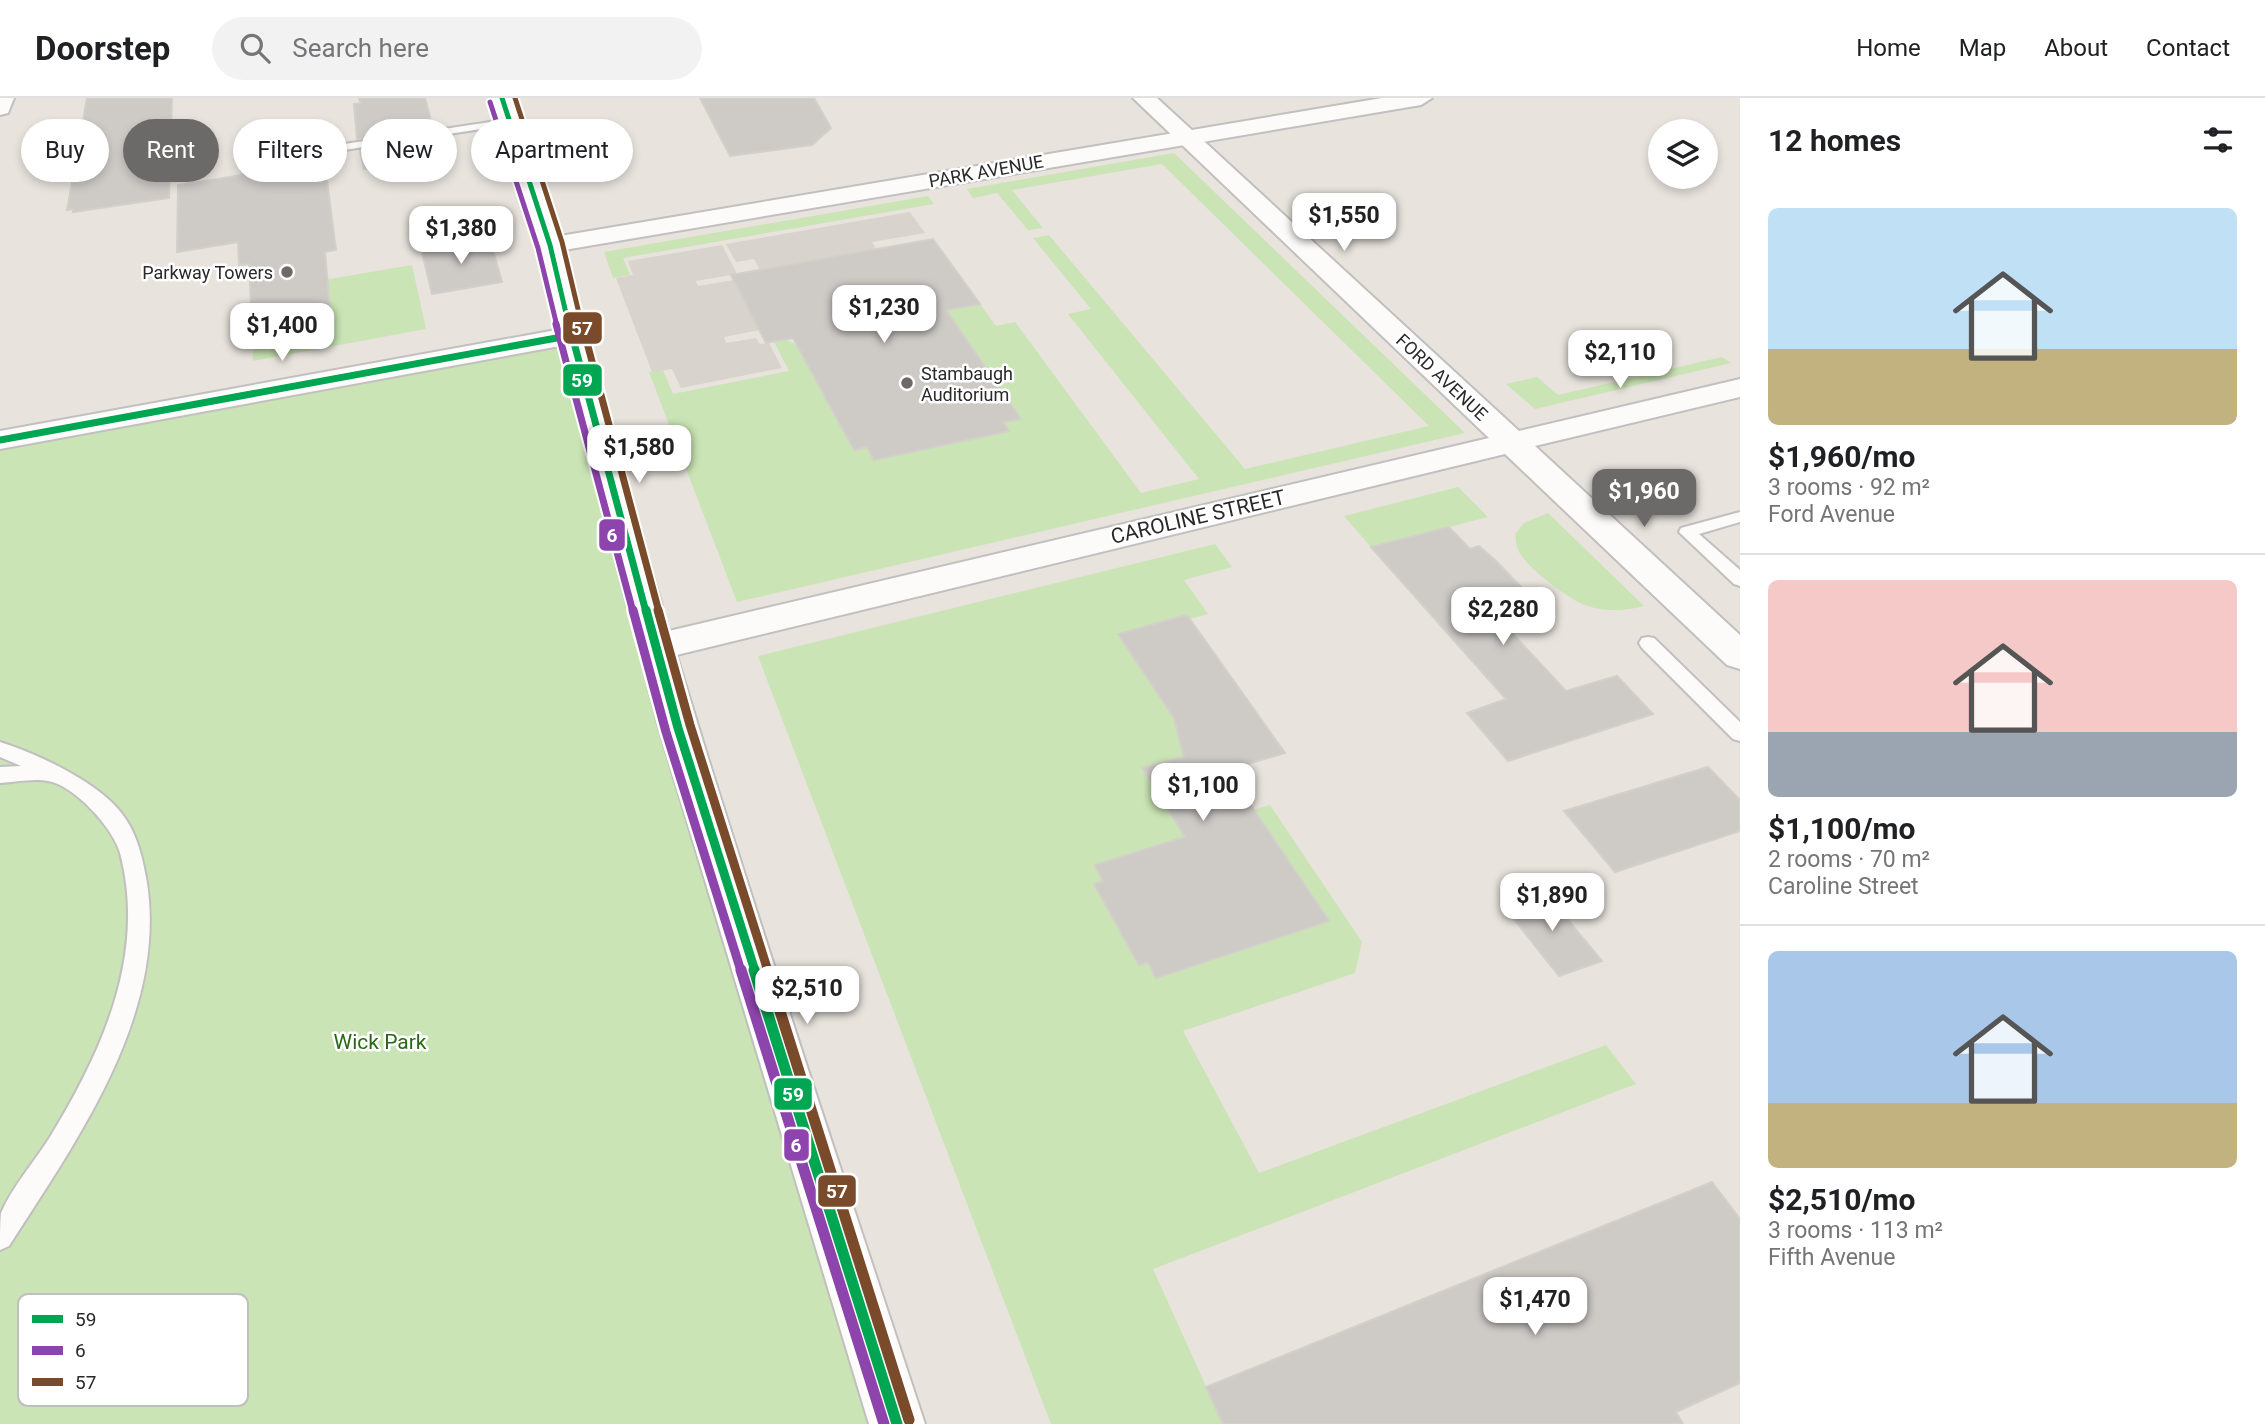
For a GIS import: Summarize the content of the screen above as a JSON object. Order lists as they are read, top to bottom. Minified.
{"streets":{"street":["PARK AVENUE","FORD AVENUE","CAROLINE STREET"]},"crossings":[["PARK AVENUE","FORD AVENUE"],["FORD AVENUE","CAROLINE STREET"]],"parks":["Wick Park"],"places":["Parkway Towers","Stambaugh Auditorium"],"lines":["transit line 59","transit line 57","transit line 6"],"legend":["59","6","57"],"page":{"header":"Doorstep","search":"Search here","nav":["Home","Map","About","Contact"],"heading":"12 homes","chip":["Buy","Rent","Filters","New","Apartment"],"list":[{"name":"$1,960/mo","note":"3 rooms · 92 m² · Ford Avenue"},{"name":"$1,100/mo","note":"2 rooms · 70 m² · Caroline Street"},{"name":"$2,510/mo","note":"3 rooms · 113 m² · Fifth Avenue"}],"price":["$1,550","$1,380","$1,230","$1,400","$2,110","$1,580","$1,960","$2,280","$1,100","$1,890","$2,510","$1,470"]}}
